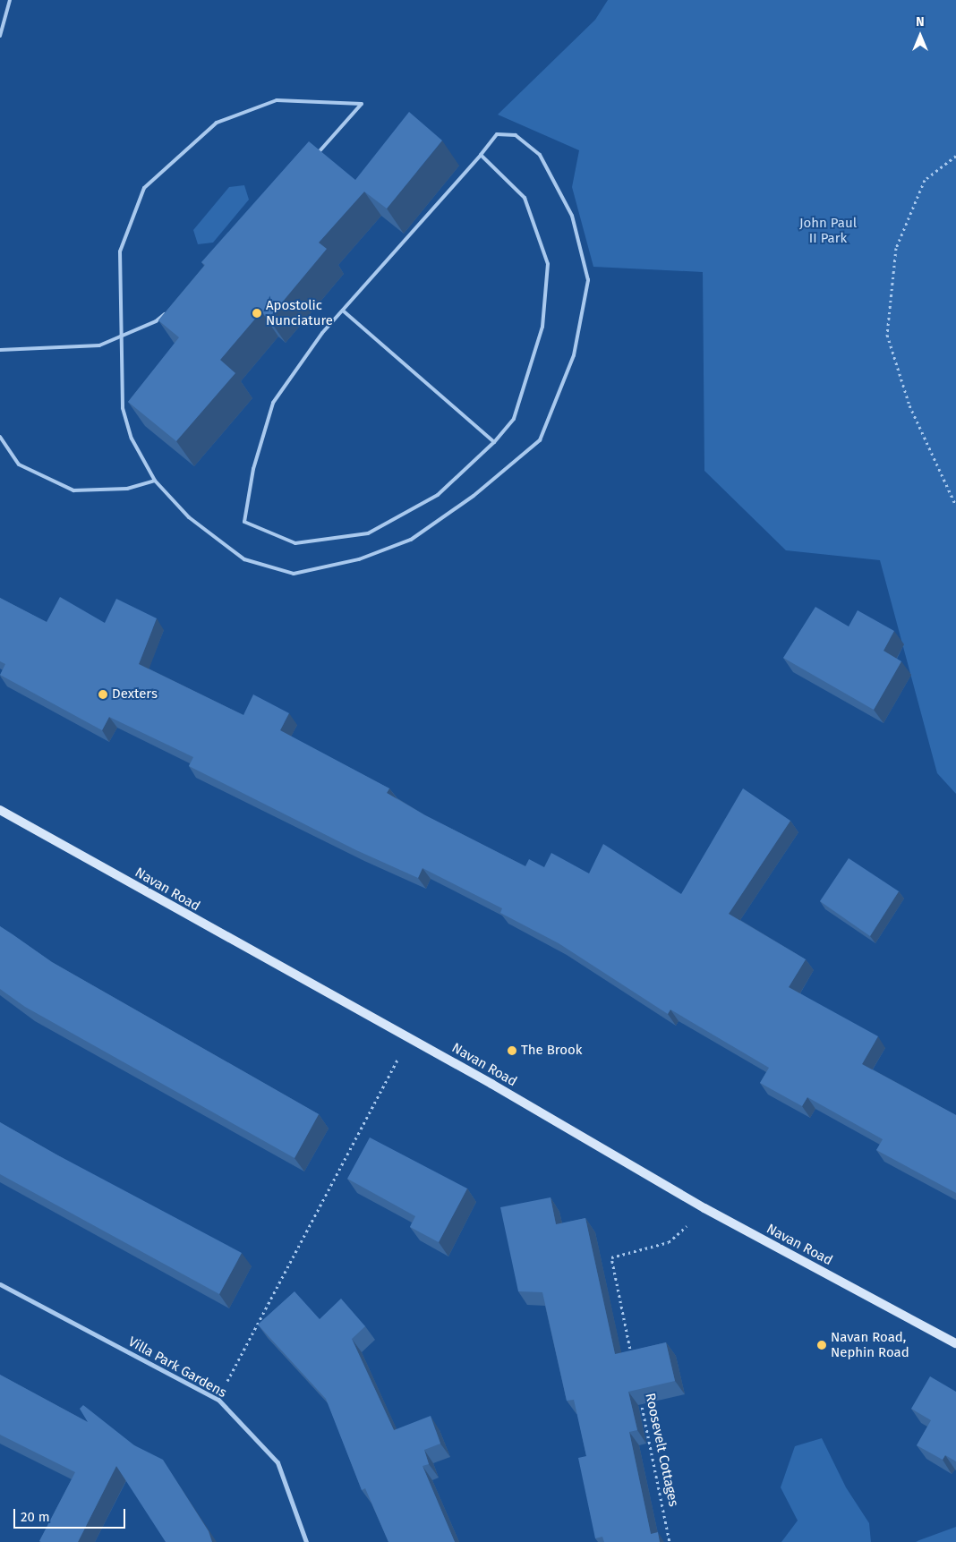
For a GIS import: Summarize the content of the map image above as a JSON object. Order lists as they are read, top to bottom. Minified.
{"streets":{"main road":["Navan Road"],"street":["Villa Park Gardens"],"path":["Roosevelt Cottages"]},"parks":["John Paul II Park"],"places":["Apostolic Nunciature","Dexters","The Brook","Navan Road, Nephin Road"],"scale_bar":"20 m","north":"top"}
